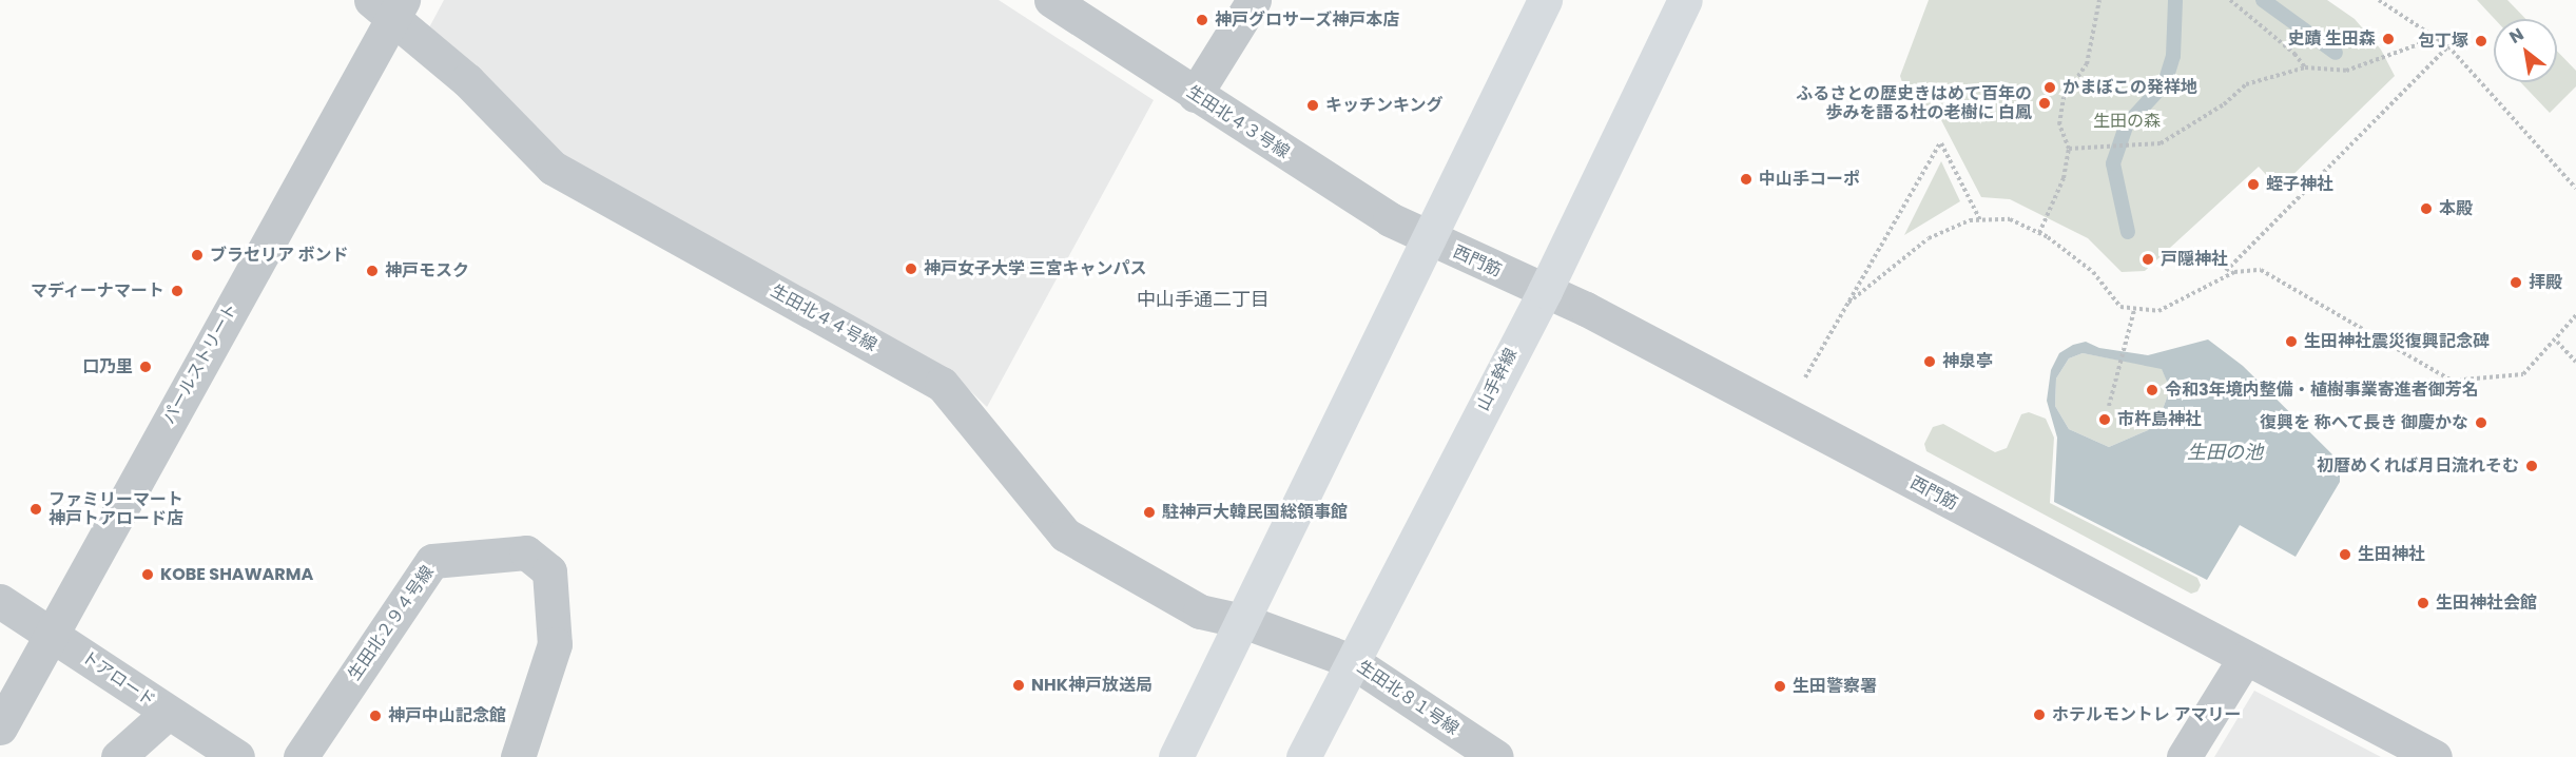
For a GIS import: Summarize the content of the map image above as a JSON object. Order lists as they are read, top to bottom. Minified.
{"streets":{"main road":["山手幹線"],"street":["生田北４３号線","西門筋","生田北４４号線","パールストリート","生田北２９４号線","トアロード","生田北８１号線"]},"crossings":[["生田北４３号線","西門筋"],["西門筋","山手幹線"],["生田北４４号線","パールストリート"],["生田北４４号線","生田北８１号線"],["パールストリート","トアロード"],["山手幹線","生田北８１号線"]],"districts":["中山手通二丁目"],"water":["生田の池"],"parks":["生田の森"],"places":["神戸グロサーズ神戸本店","史蹟 生田森","包丁塚","かまぼこの発祥地","ふるさとの歴史きはめて百年の 歩みを語る杜の老樹に 白鳳","キッチンキング","中山手コーポ","蛭子神社","本殿","ブラセリア ボンド","戸隠神社","神戸女子大学 三宮キャンパス","神戸モスク","拝殿","マディーナマート","生田神社震災復興記念碑","神泉亭","口乃里","令和3年境内整備・植樹事業寄進者御芳名","市杵島神社","復興を 称へて長き 御慶かな","初暦めくれば月日流れそむ","ファミリーマート 神戸トアロード店","駐神戸大韓民国総領事館","生田神社","KOBE SHAWARMA","生田神社会館","NHK神戸放送局","生田警察署","ホテルモントレ アマリー","神戸中山記念館"],"north":"top left"}
